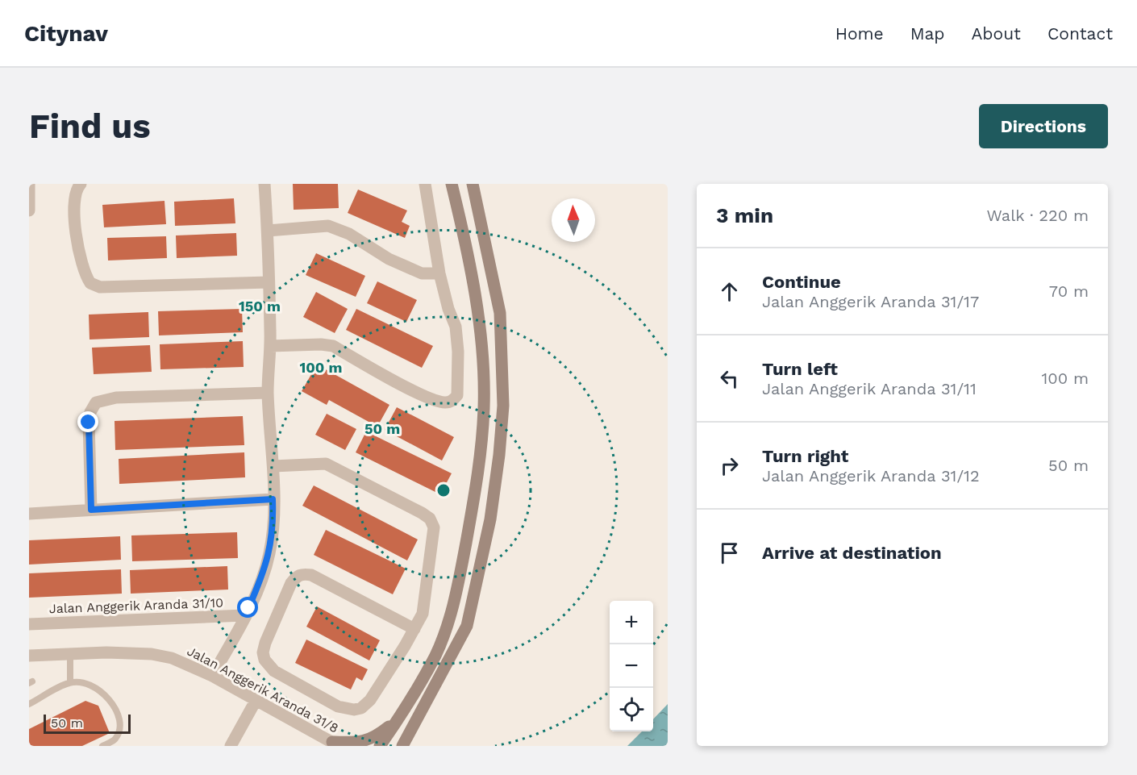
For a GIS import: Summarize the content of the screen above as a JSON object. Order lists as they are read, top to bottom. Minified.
{"streets":{"street":["Jalan Anggerik Aranda 31/10","Jalan Anggerik Aranda 31/8"]},"scale_bar":"50 m","north":"top","page":{"header":"Citynav","nav":["Home","Map","About","Contact"],"buttons":"Directions","title":"Find us","heading":["3 min","Walk · 220 m"],"list":[["Continue","Jalan Anggerik Aranda 31/17","70 m"],["Turn left","Jalan Anggerik Aranda 31/11","100 m"],["Turn right","Jalan Anggerik Aranda 31/12","50 m"],"Arrive at destination"],"map_buttons":["+","−"],"scale":"50 m"},"rings":["150 m","100 m","50 m"]}
